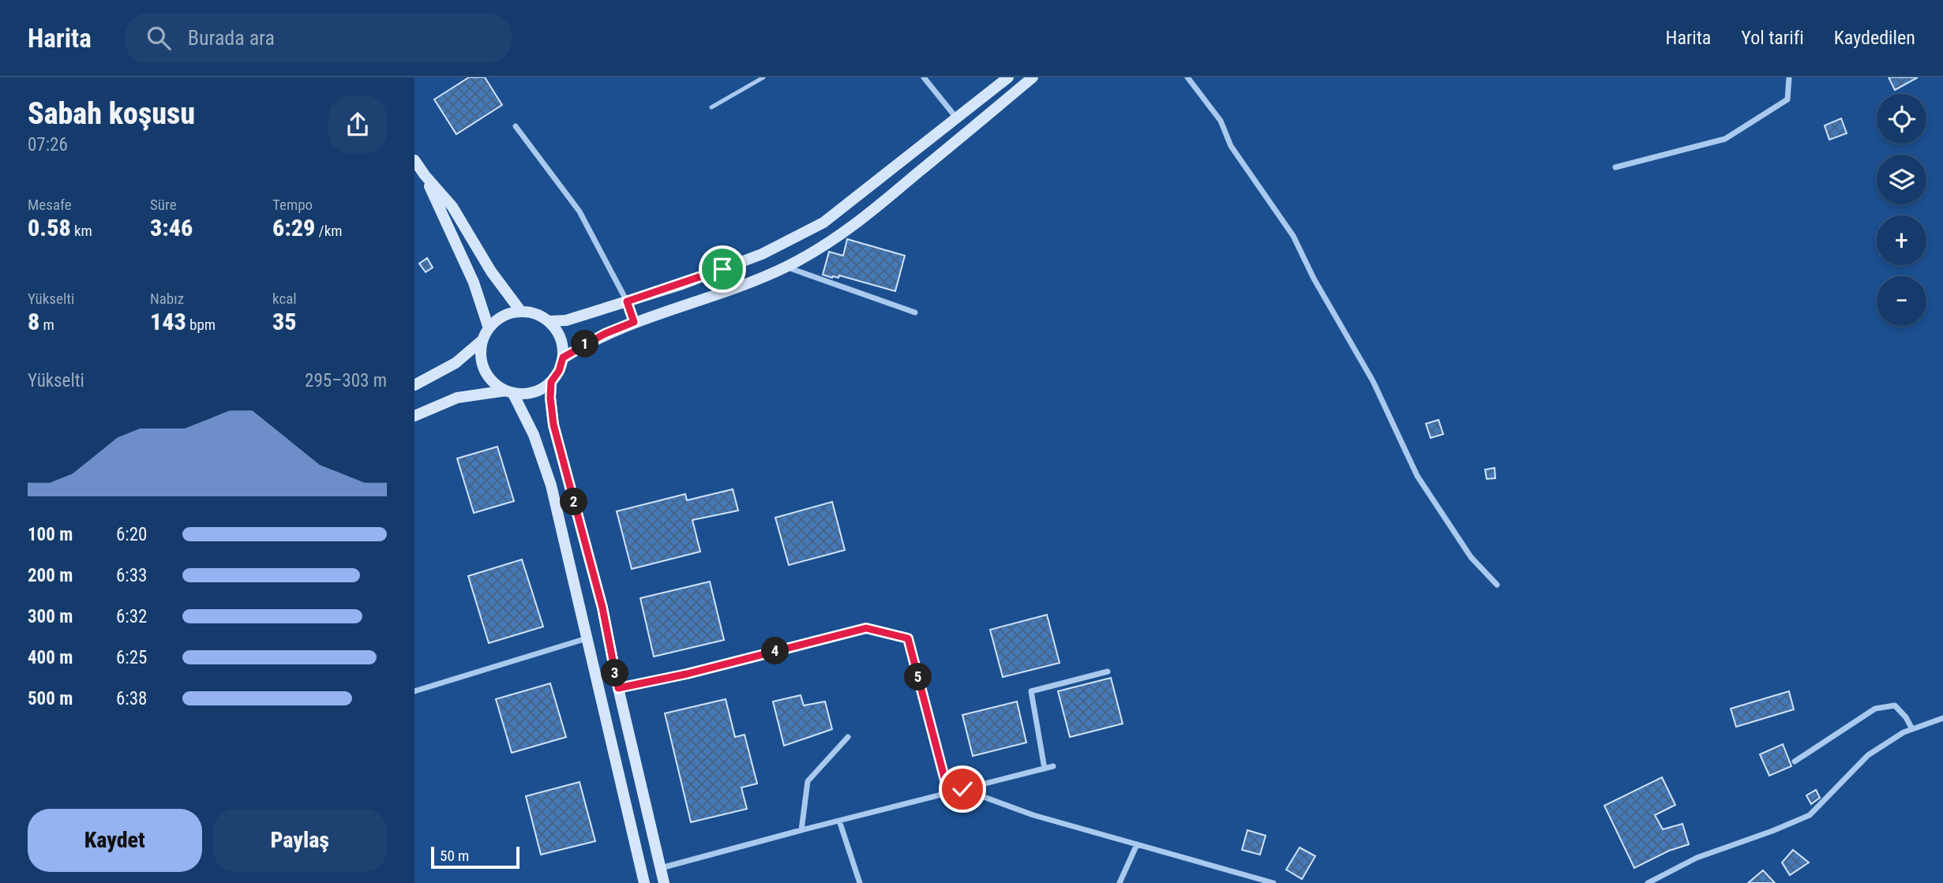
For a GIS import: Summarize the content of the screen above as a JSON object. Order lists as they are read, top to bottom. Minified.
{"scale_bar":"50 m","page":{"header":"Harita","search":"Burada ara","nav":["Harita","Yol tarifi","Kaydedilen"],"heading":["Sabah koşusu","07:26"],"map_buttons":["+","−"],"stats":[["Mesafe","0.58 km"],["Süre","3:46"],["Tempo","6:29 /km"],["Yükselti","8 m"],["Nabız","143 bpm"],["kcal","35"]],"pins":["1","2","4","3","5"],"chart":["Yükselti","295–303 m"],"list":[{"name":"100 m","note":"6:20"},{"name":"200 m","note":"6:33"},{"name":"300 m","note":"6:32"},{"name":"400 m","note":"6:25"},{"name":"500 m","note":"6:38"}],"buttons":["Kaydet","Paylaş"],"scale":"50 m"}}
